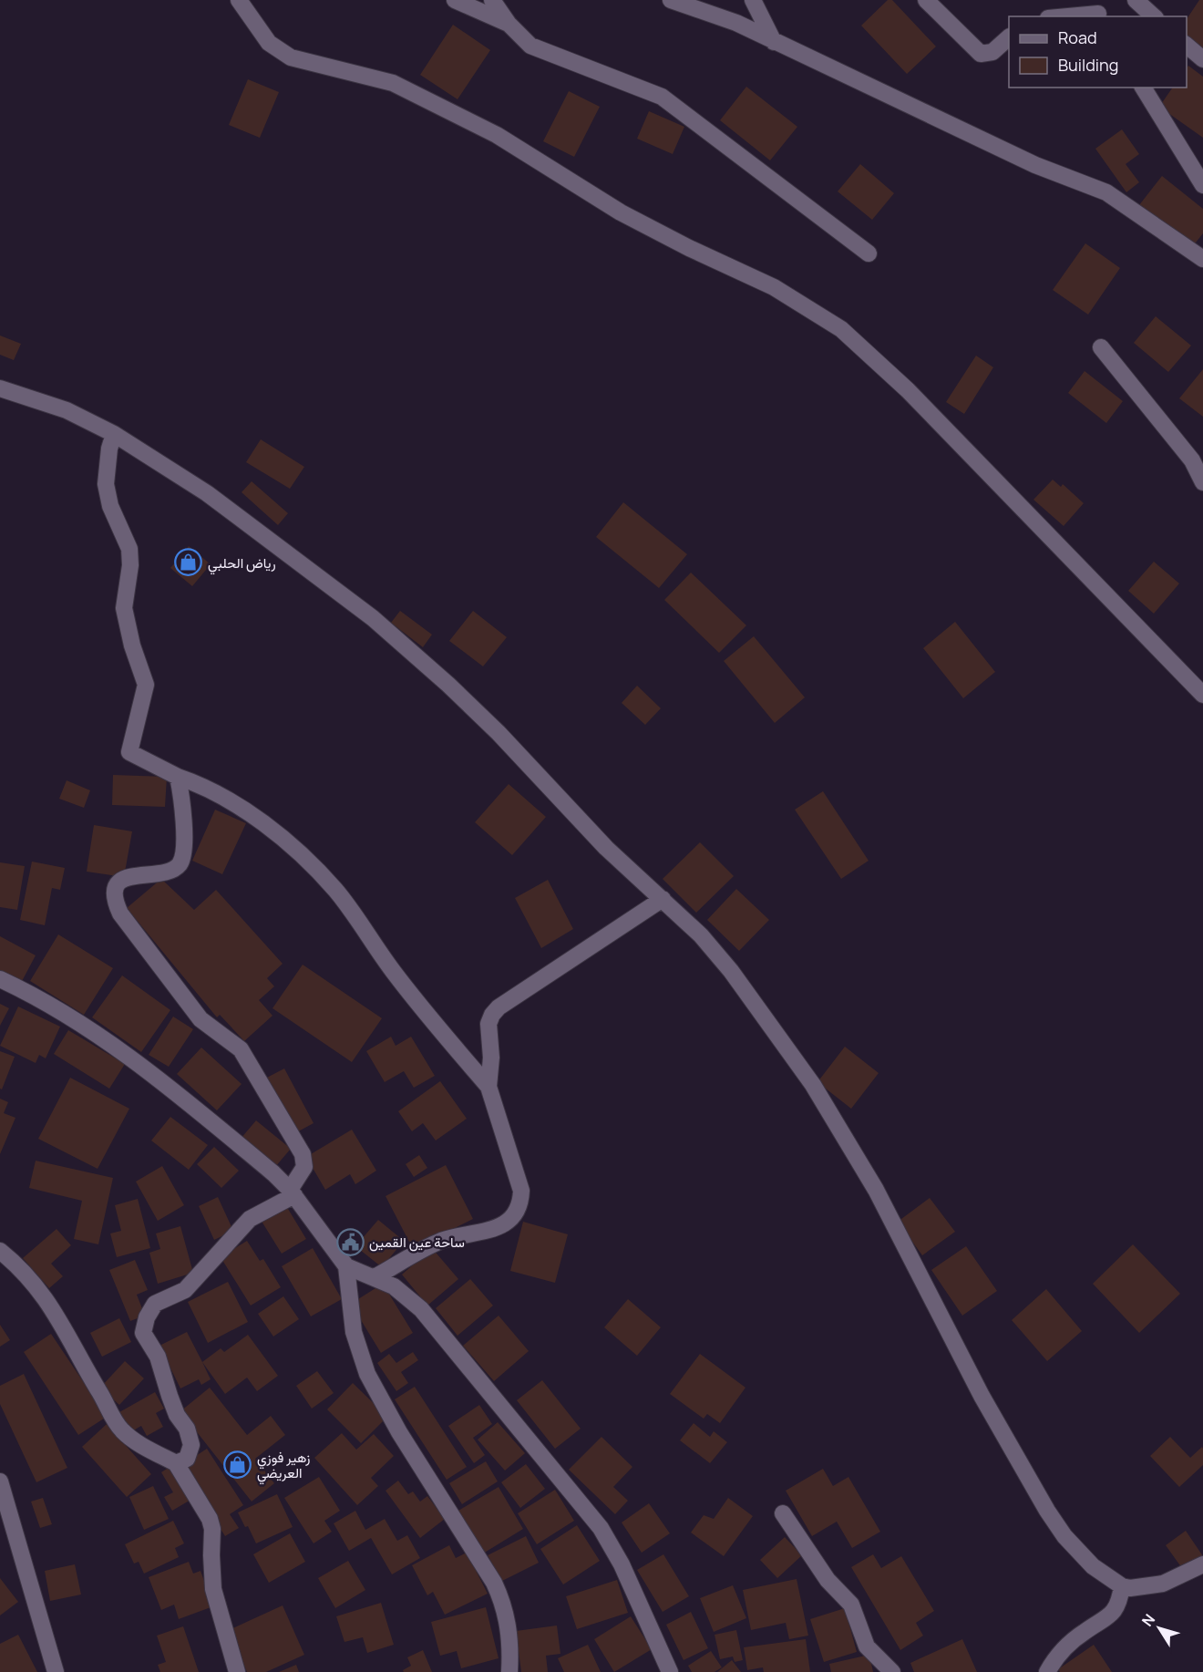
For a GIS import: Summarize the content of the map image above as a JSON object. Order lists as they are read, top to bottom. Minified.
{"places":{"shop":["رياض الحلبي","زهير فوزي العريضي"],"public building":["ساحة عين القمين"]},"legend":["Road","Building"],"north":"top left"}
